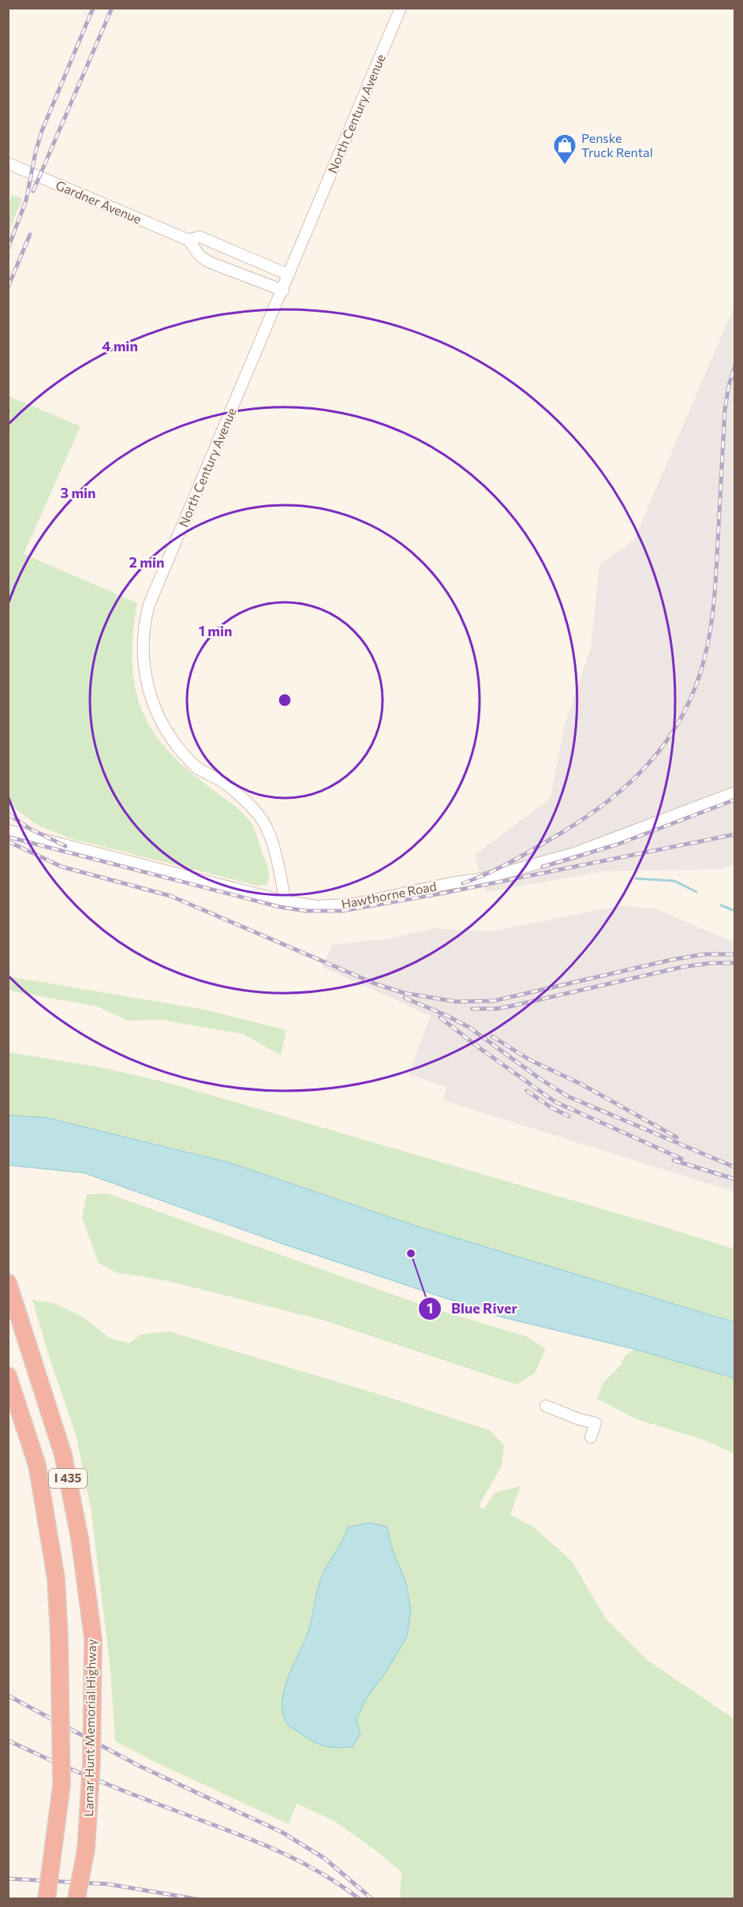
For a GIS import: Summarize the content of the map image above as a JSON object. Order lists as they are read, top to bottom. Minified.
{"streets":{"highway":["I 435","Lamar Hunt Memorial Highway"],"street":["North Century Avenue","Gardner Avenue","Hawthorne Road"]},"crossings":[["North Century Avenue","Gardner Avenue"],["North Century Avenue","Hawthorne Road"]],"places":{"shop":["Penske Truck Rental"],"other":["Blue River"]},"rings":["4 min","3 min","2 min","1 min"]}
